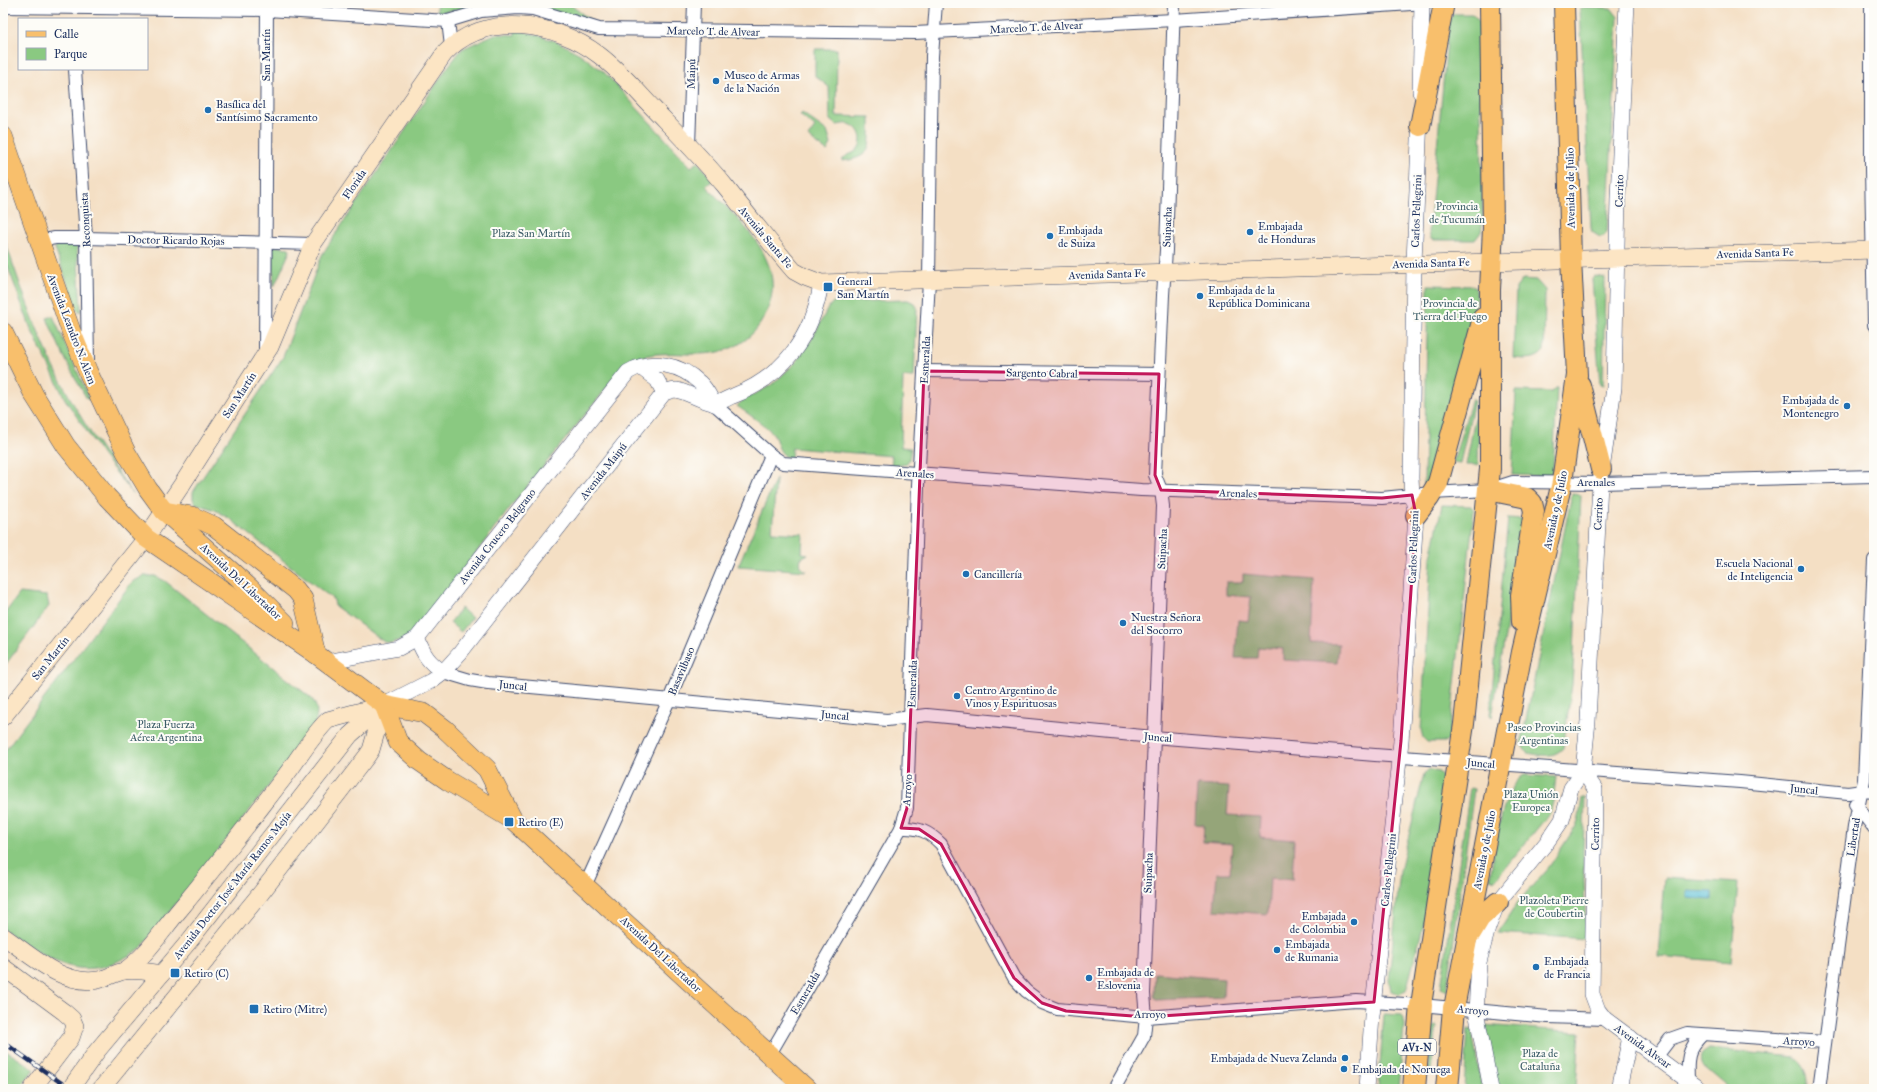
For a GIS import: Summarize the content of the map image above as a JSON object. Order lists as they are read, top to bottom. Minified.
{"streets":{"highway":["Avenida 9 de Julio","AV1-N"],"main road":["San Martín","Florida","Avenida Santa Fe","Avenida Leandro N. Alem","Avenida Del Libertador","Avenida Doctor José María Ramos Mejía"],"street":["Marcelo T. de Alvear","Maipú","Cerrito","Carlos Pellegrini","Reconquista","Suipacha","Doctor Ricardo Rojas","Esmeralda","Sargento Cabral","Avenida Maipú","Arenales","Avenida Crucero Belgrano","Basavilbaso","Juncal","Arroyo","Libertad","Avenida Alvear"]},"crossings":[["Marcelo T. de Alvear","San Martín"],["Marcelo T. de Alvear","Maipú"],["Marcelo T. de Alvear","Carlos Pellegrini"],["Marcelo T. de Alvear","Suipacha"],["Marcelo T. de Alvear","Esmeralda"],["San Martín","Florida"],["San Martín","Doctor Ricardo Rojas"],["San Martín","Avenida Leandro N. Alem"],["San Martín","Avenida Del Libertador"],["Maipú","Avenida Santa Fe"],["Florida","Avenida Santa Fe"],["Florida","Doctor Ricardo Rojas"],["Avenida 9 de Julio","Avenida Santa Fe"],["Avenida 9 de Julio","Arenales"],["Avenida 9 de Julio","Juncal"],["Avenida 9 de Julio","Arroyo"],["Avenida 9 de Julio","AV1-N"],["Cerrito","Avenida Santa Fe"],["Cerrito","Arenales"],["Cerrito","Juncal"],["Cerrito","Arroyo"],["Cerrito","Avenida Alvear"],["Carlos Pellegrini","Avenida Santa Fe"],["Carlos Pellegrini","Arenales"],["Carlos Pellegrini","Juncal"],["Carlos Pellegrini","Arroyo"],["Reconquista","Doctor Ricardo Rojas"],["Reconquista","Avenida Leandro N. Alem"],["Suipacha","Avenida Santa Fe"],["Suipacha","Sargento Cabral"],["Suipacha","Arenales"],["Suipacha","Juncal"],["Suipacha","Arroyo"],["Avenida Santa Fe","Esmeralda"],["Doctor Ricardo Rojas","Avenida Leandro N. Alem"],["Avenida Leandro N. Alem","Avenida Del Libertador"],["Esmeralda","Sargento Cabral"],["Esmeralda","Arenales"],["Esmeralda","Avenida Del Libertador"],["Esmeralda","Juncal"],["Esmeralda","Arroyo"],["Avenida Maipú","Avenida Del Libertador"],["Avenida Maipú","Juncal"],["Avenida Maipú","Avenida Doctor José María Ramos Mejía"],["Arenales","Avenida Crucero Belgrano"],["Arenales","Basavilbaso"],["Avenida Crucero Belgrano","Avenida Del Libertador"],["Avenida Del Libertador","Basavilbaso"],["Avenida Del Libertador","Avenida Doctor José María Ramos Mejía"],["Basavilbaso","Juncal"],["Juncal","Arroyo"],["Juncal","Libertad"],["Arroyo","Libertad"],["Arroyo","Avenida Alvear"],["Arroyo","AV1-N"]],"parks":["Provincia de Tucumán","Plaza San Martín","Provincia de Tierra del Fuego","Plaza Fuerza Aérea Argentina","Paseo Provincias Argentinas","Plaza Unión Europea","Plazoleta Pierre de Coubertin","Plaza de Cataluña"],"places":{"other":["Museo de Armas de la Nación","Basílica del Santísimo Sacramento","Embajada de Honduras","Embajada de Suiza","Embajada de la República Dominicana","Embajada de Montenegro","Escuela Nacional de Inteligencia","Cancillería","Nuestra Señora del Socorro","Centro Argentino de Vinos y Espirituosas","Embajada de Colombia","Embajada de Rumania","Embajada de Francia","Embajada de Eslovenia","Embajada de Nueva Zelanda","Embajada de Noruega"],"transit":["General San Martín","Retiro (E)","Retiro (C)","Retiro (Mitre)"]},"legend":["Calle","Parque"]}
